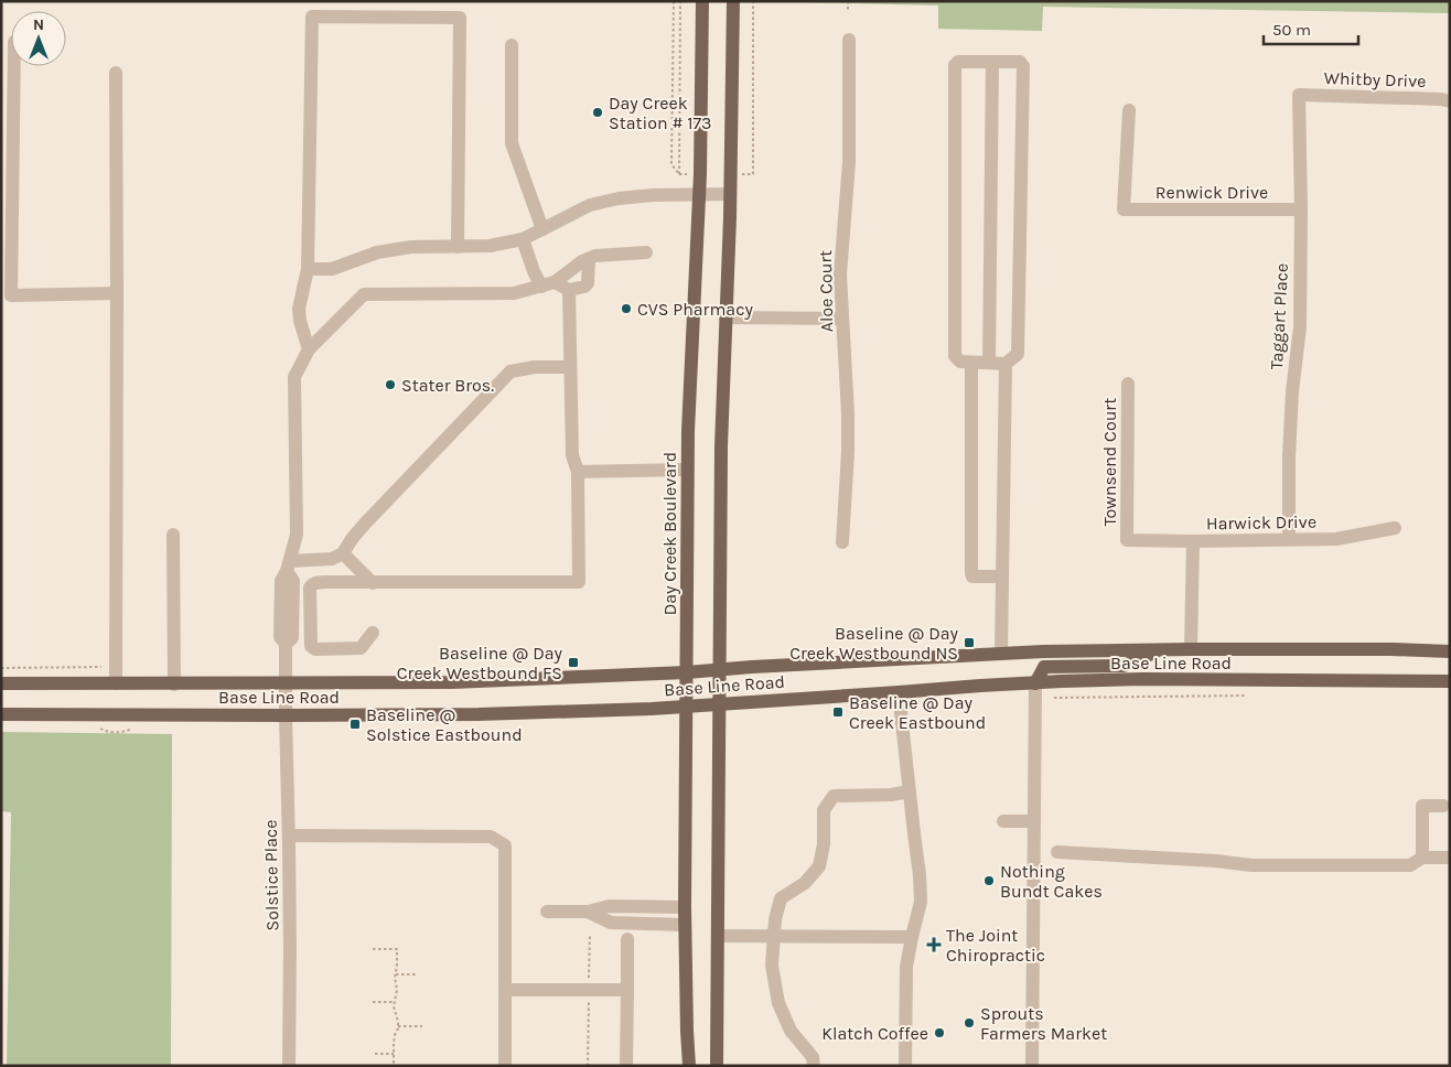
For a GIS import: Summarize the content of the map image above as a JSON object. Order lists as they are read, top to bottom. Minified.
{"streets":{"main road":["Day Creek Boulevard","Base Line Road"],"street":["Whitby Drive","Renwick Drive","Aloe Court","Taggart Place","Townsend Court","Harwick Drive","Solstice Place"]},"crossings":[["Whitby Drive","Taggart Place"],["Renwick Drive","Taggart Place"],["Taggart Place","Harwick Drive"],["Townsend Court","Harwick Drive"],["Day Creek Boulevard","Base Line Road"],["Base Line Road","Solstice Place"]],"places":{"other":["Day Creek Station # 173","CVS Pharmacy","Stater Bros.","Nothing Bundt Cakes","Sprouts Farmers Market","Klatch Coffee"],"transit":["Baseline @ Day Creek Westbound NS","Baseline @ Day Creek Westbound FS","Baseline @ Day Creek Eastbound","Baseline @ Solstice Eastbound"],"health":["The Joint Chiropractic"]},"scale_bar":"50 m","north":"top"}
